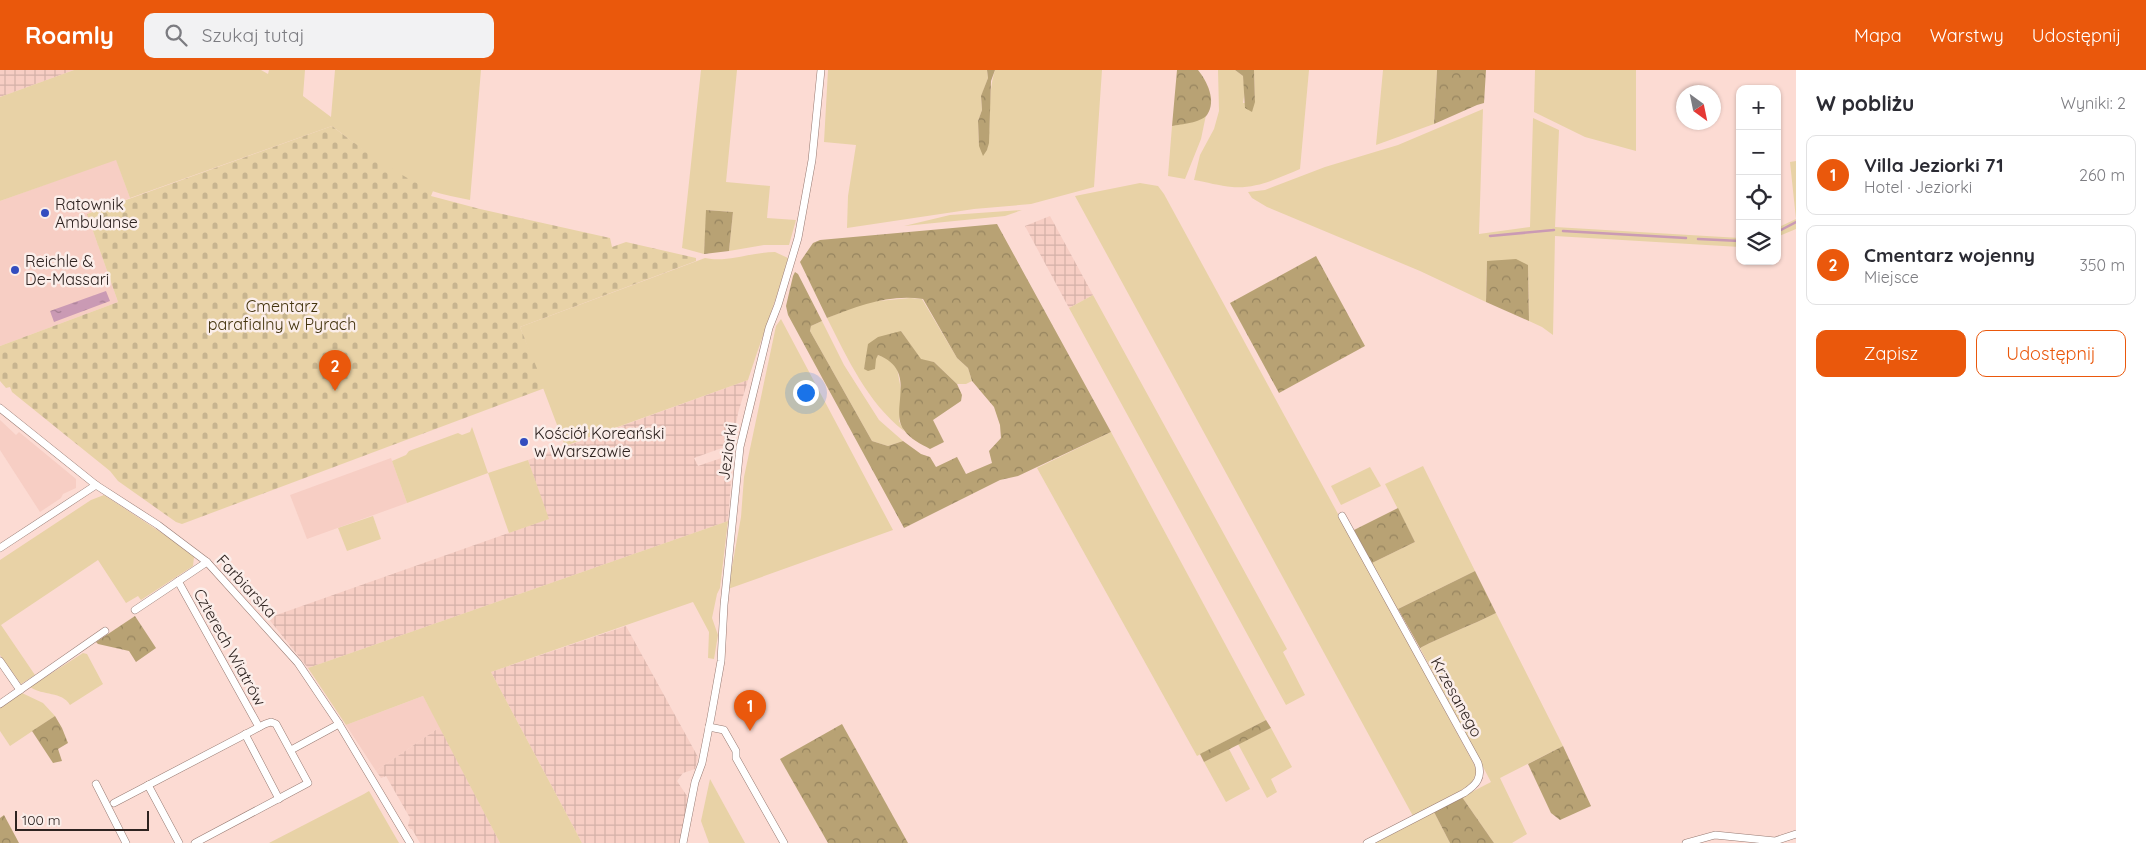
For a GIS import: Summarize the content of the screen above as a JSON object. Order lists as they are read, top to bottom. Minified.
{"streets":{"street":["Jeziorki","Farbiarska","Czterech Wiatrów","Krzesanego"]},"parks":["Cmentarz parafialny w Pyrach"],"places":["Ratownik Ambulanse","Reichle & De-Massari","Kościół Koreański w Warszawie"],"scale_bar":"100 m","north":"bottom right","page":{"header":"Roamly","search":"Szukaj tutaj","nav":["Mapa","Warstwy","Udostępnij"],"heading":["W pobliżu","Wyniki: 2"],"map_buttons":["+","−"],"list":[{"mark":"1","name":"Villa Jeziorki 71","note":"Hotel · Jeziorki","value":"260 m"},{"mark":"2","name":"Cmentarz wojenny","note":"Miejsce","value":"350 m"}],"buttons":["Zapisz","Udostępnij"],"pins":["2","1"],"scale":"100 m"}}
